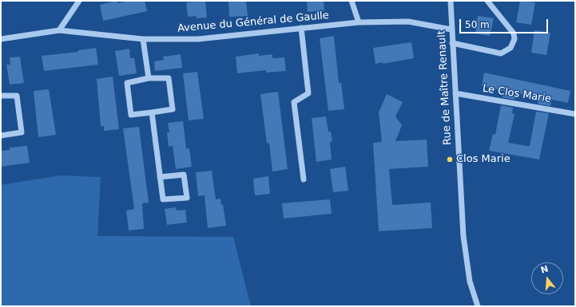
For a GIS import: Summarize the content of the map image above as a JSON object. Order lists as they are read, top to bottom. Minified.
{"streets":{"street":["Avenue du Général de Gaulle","Rue de Maître Renault","Le Clos Marie"]},"crossings":[["Avenue du Général de Gaulle","Rue de Maître Renault"],["Rue de Maître Renault","Le Clos Marie"]],"places":["Clos Marie"],"scale_bar":"50 m","north":"top"}
